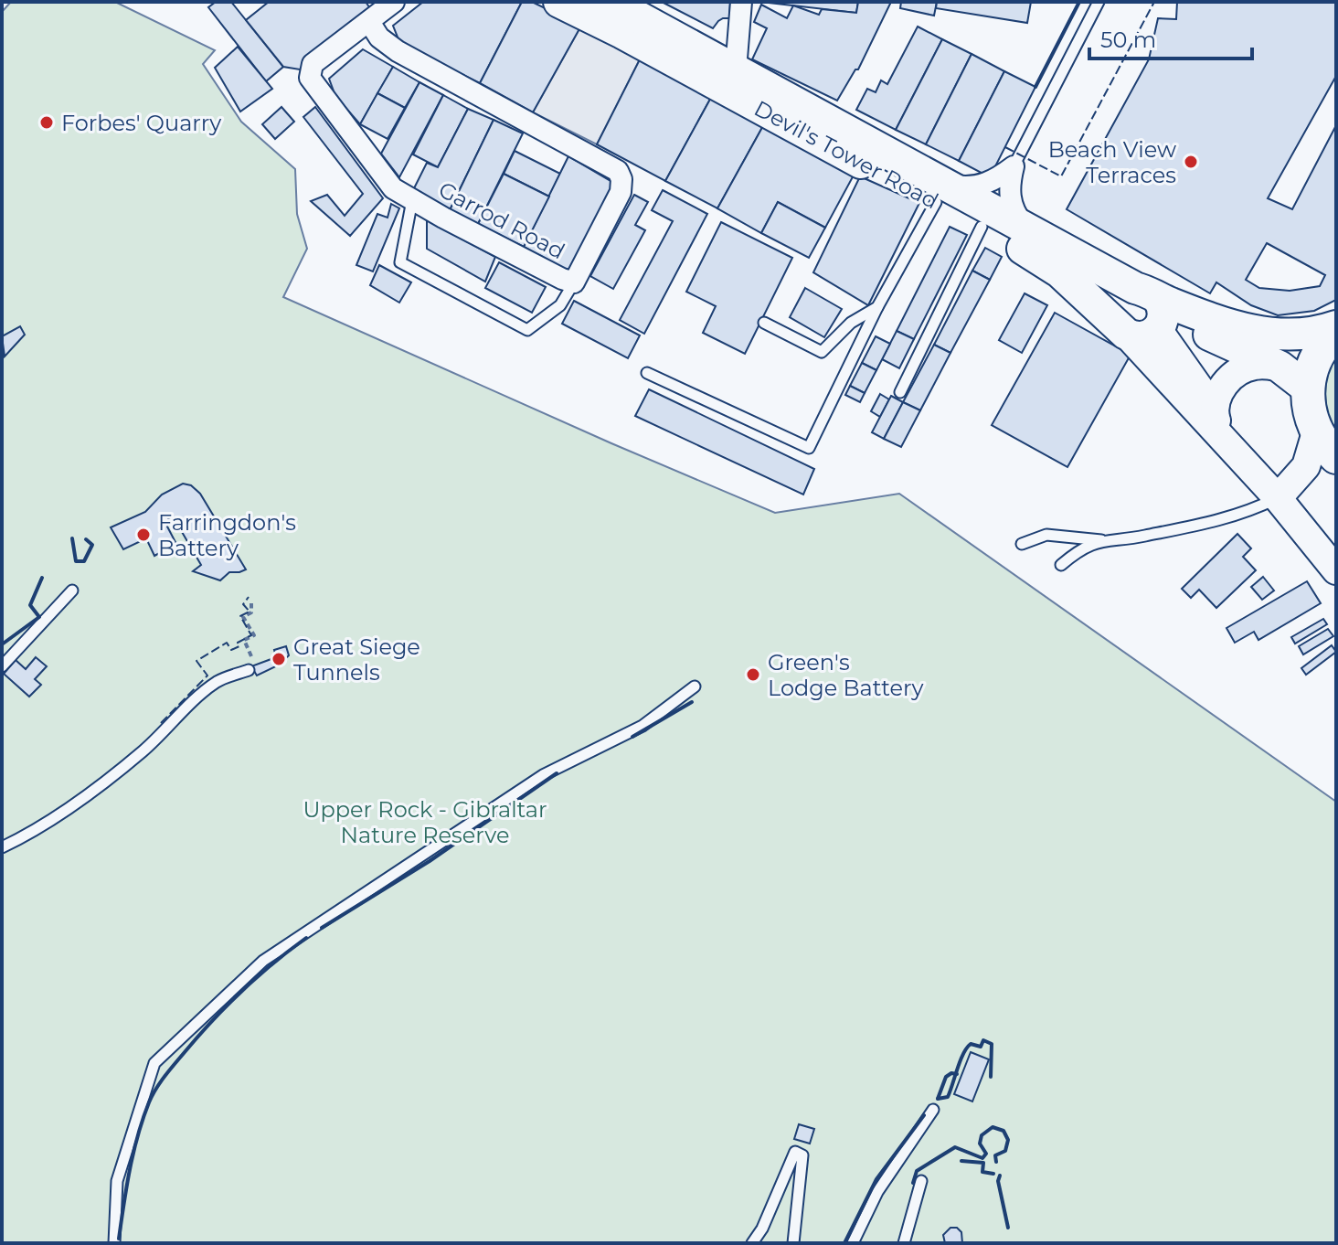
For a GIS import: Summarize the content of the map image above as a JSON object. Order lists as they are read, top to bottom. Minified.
{"streets":{"main road":["Devil's Tower Road"],"street":["Garrod Road"]},"parks":["Upper Rock - Gibraltar Nature Reserve"],"places":["Forbes' Quarry","Beach View Terraces","Farringdon's Battery","Great Siege Tunnels","Green's Lodge Battery"],"scale_bar":"50 m"}
